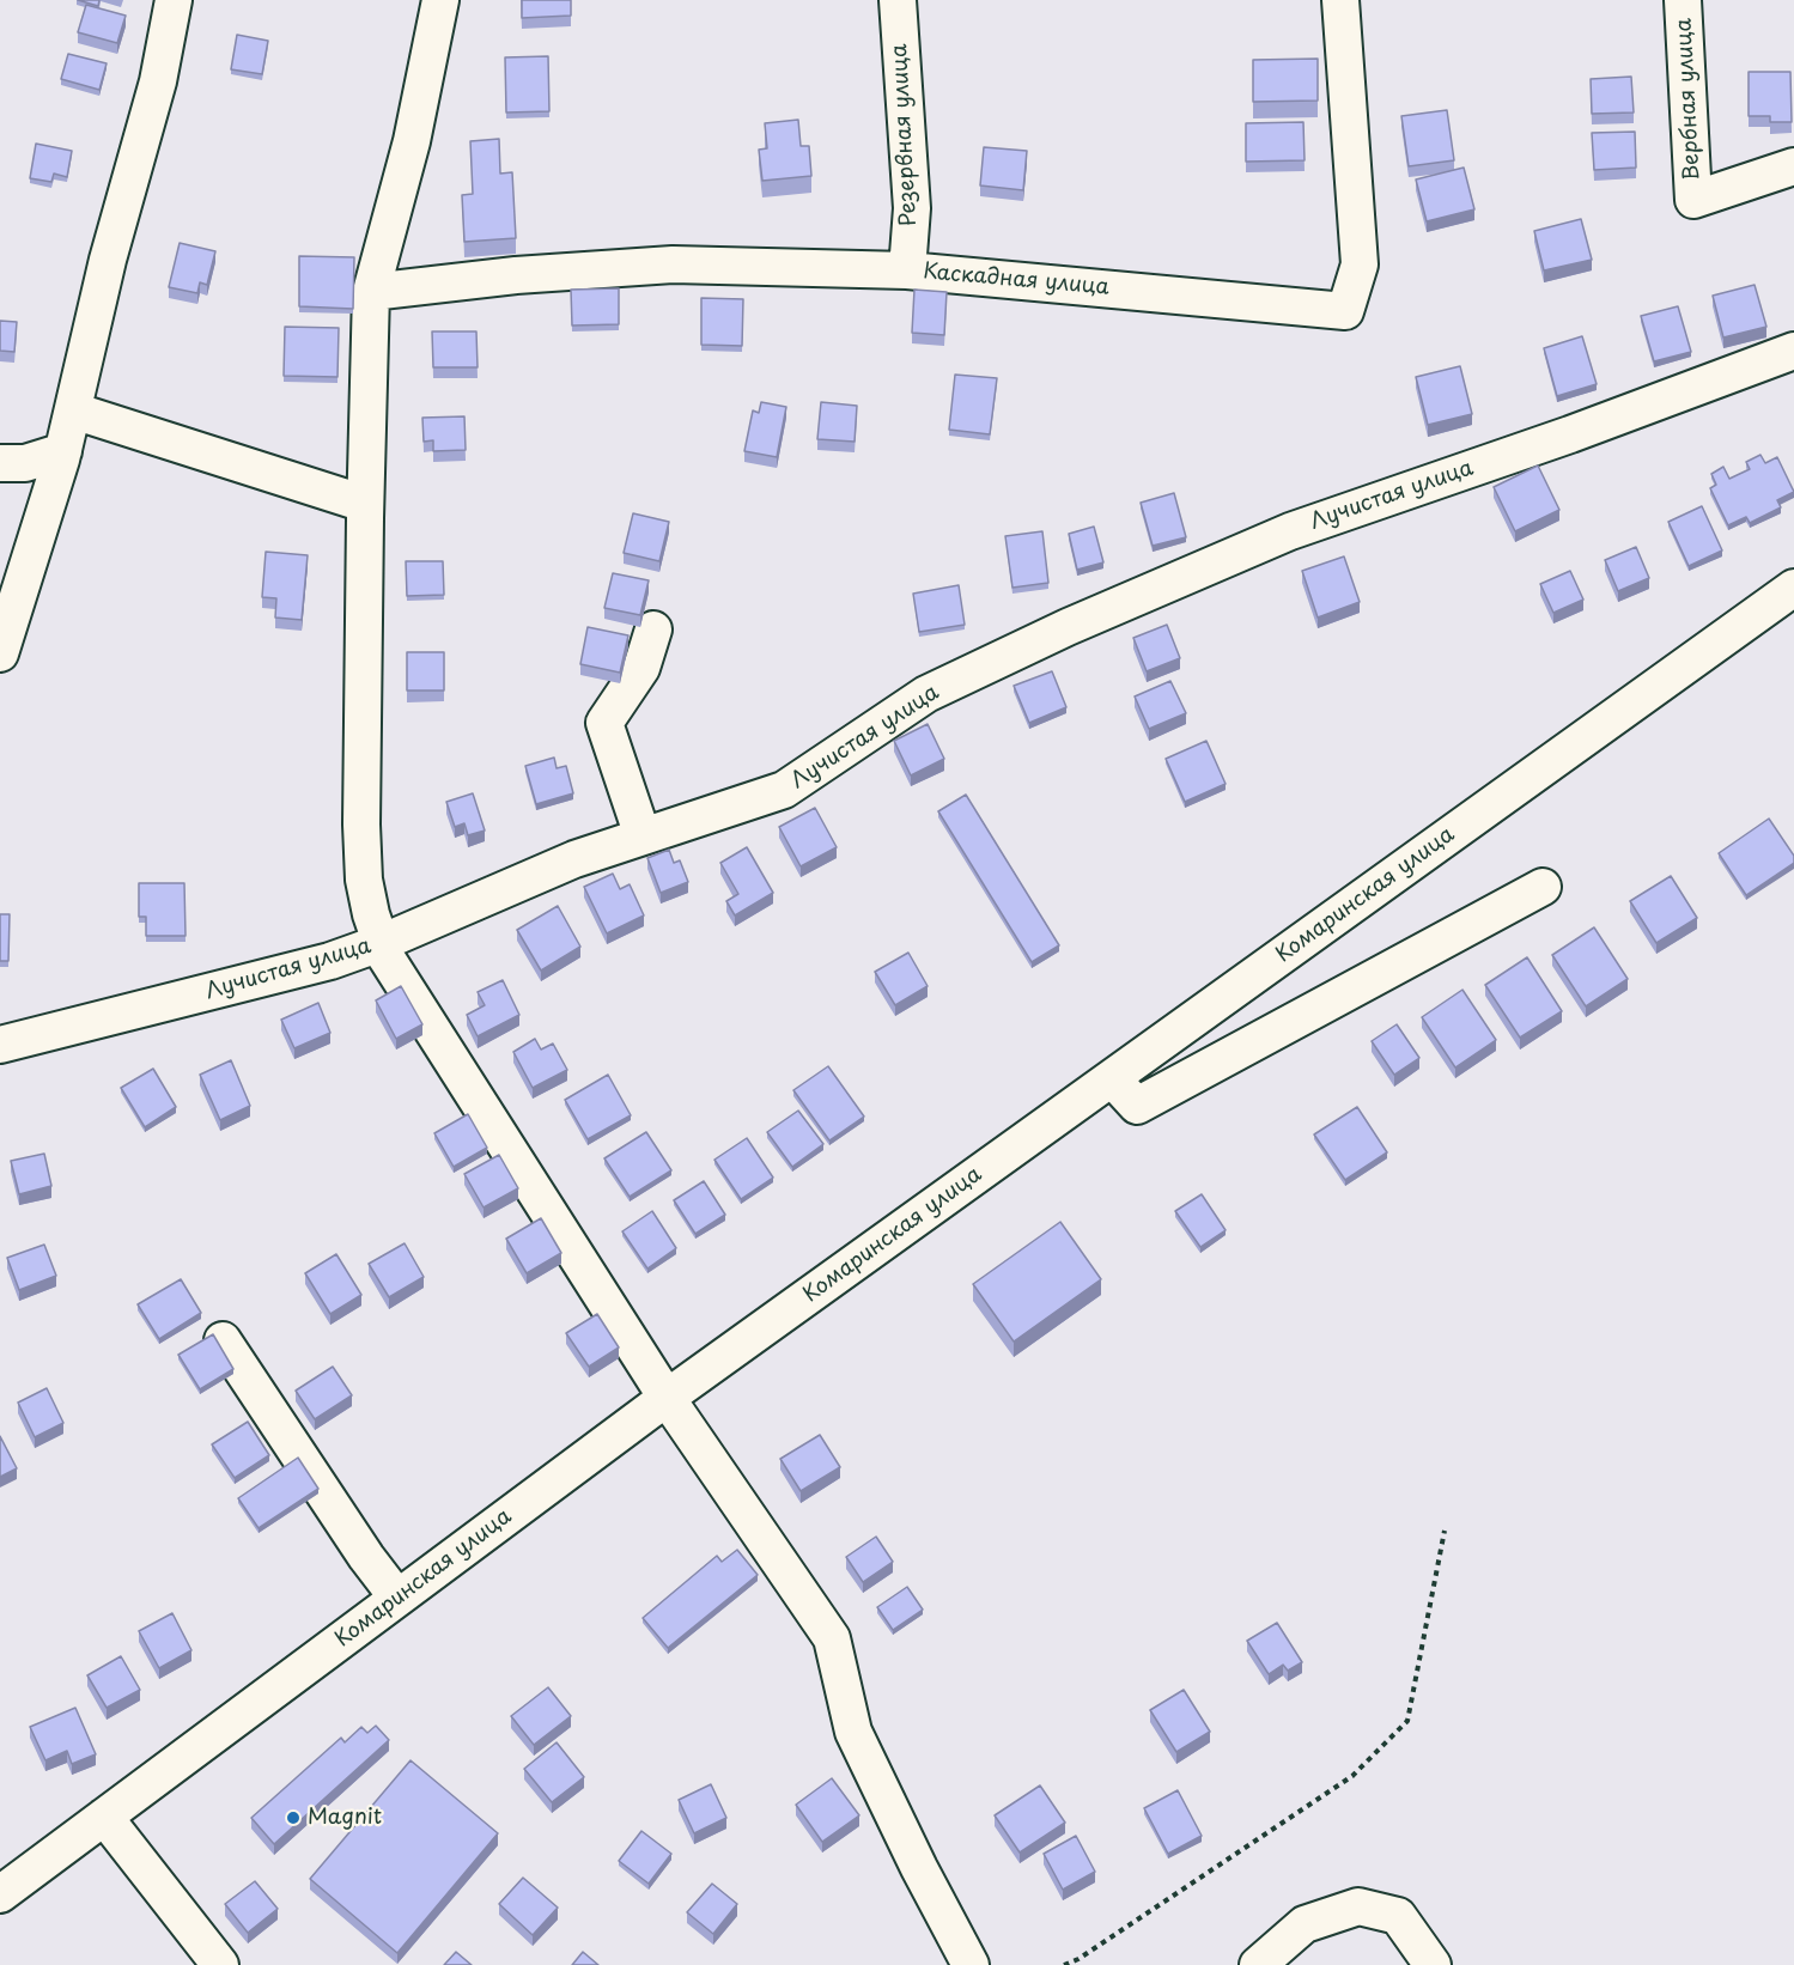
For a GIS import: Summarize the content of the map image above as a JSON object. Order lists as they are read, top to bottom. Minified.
{"streets":{"street":["Вербная улица","Резервная улица","Каскадная улица","Лучистая улица","Комаринская улица"]},"crossings":[["Резервная улица","Каскадная улица"]],"places":["Magnit"]}
